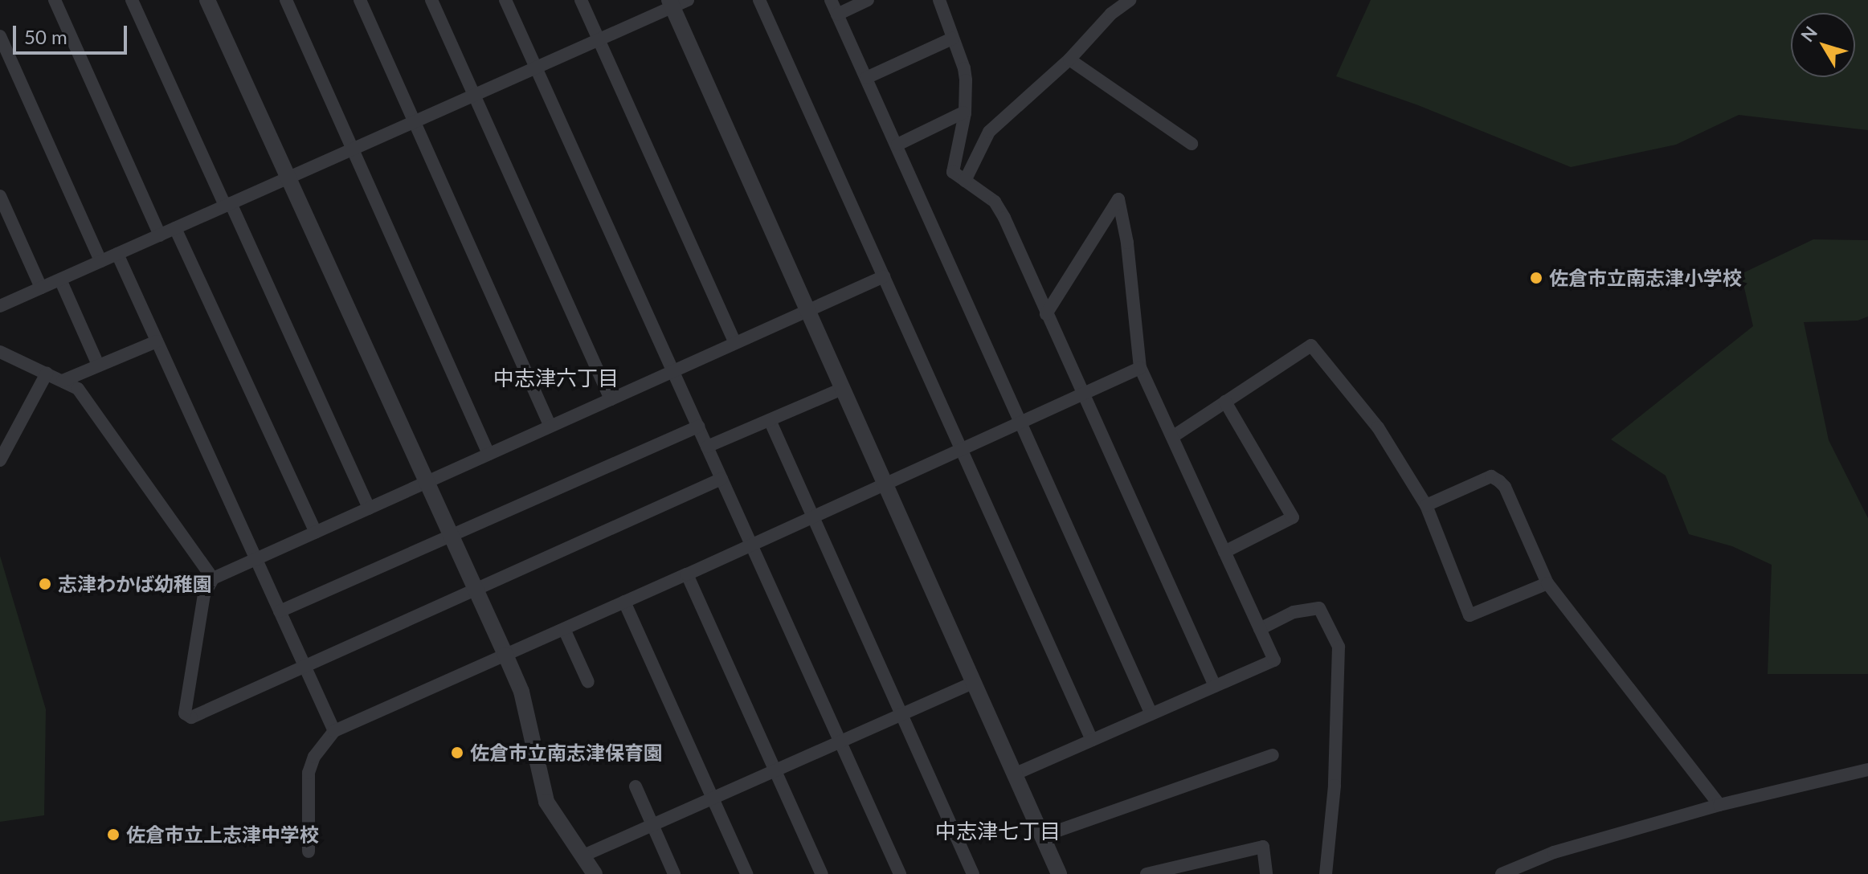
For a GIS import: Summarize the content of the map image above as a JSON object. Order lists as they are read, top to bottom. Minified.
{"districts":["中志津六丁目","中志津七丁目"],"places":["佐倉市立南志津小学校","志津わかば幼稚園","佐倉市立南志津保育園","佐倉市立上志津中学校"],"scale_bar":"50 m","north":"top left"}
